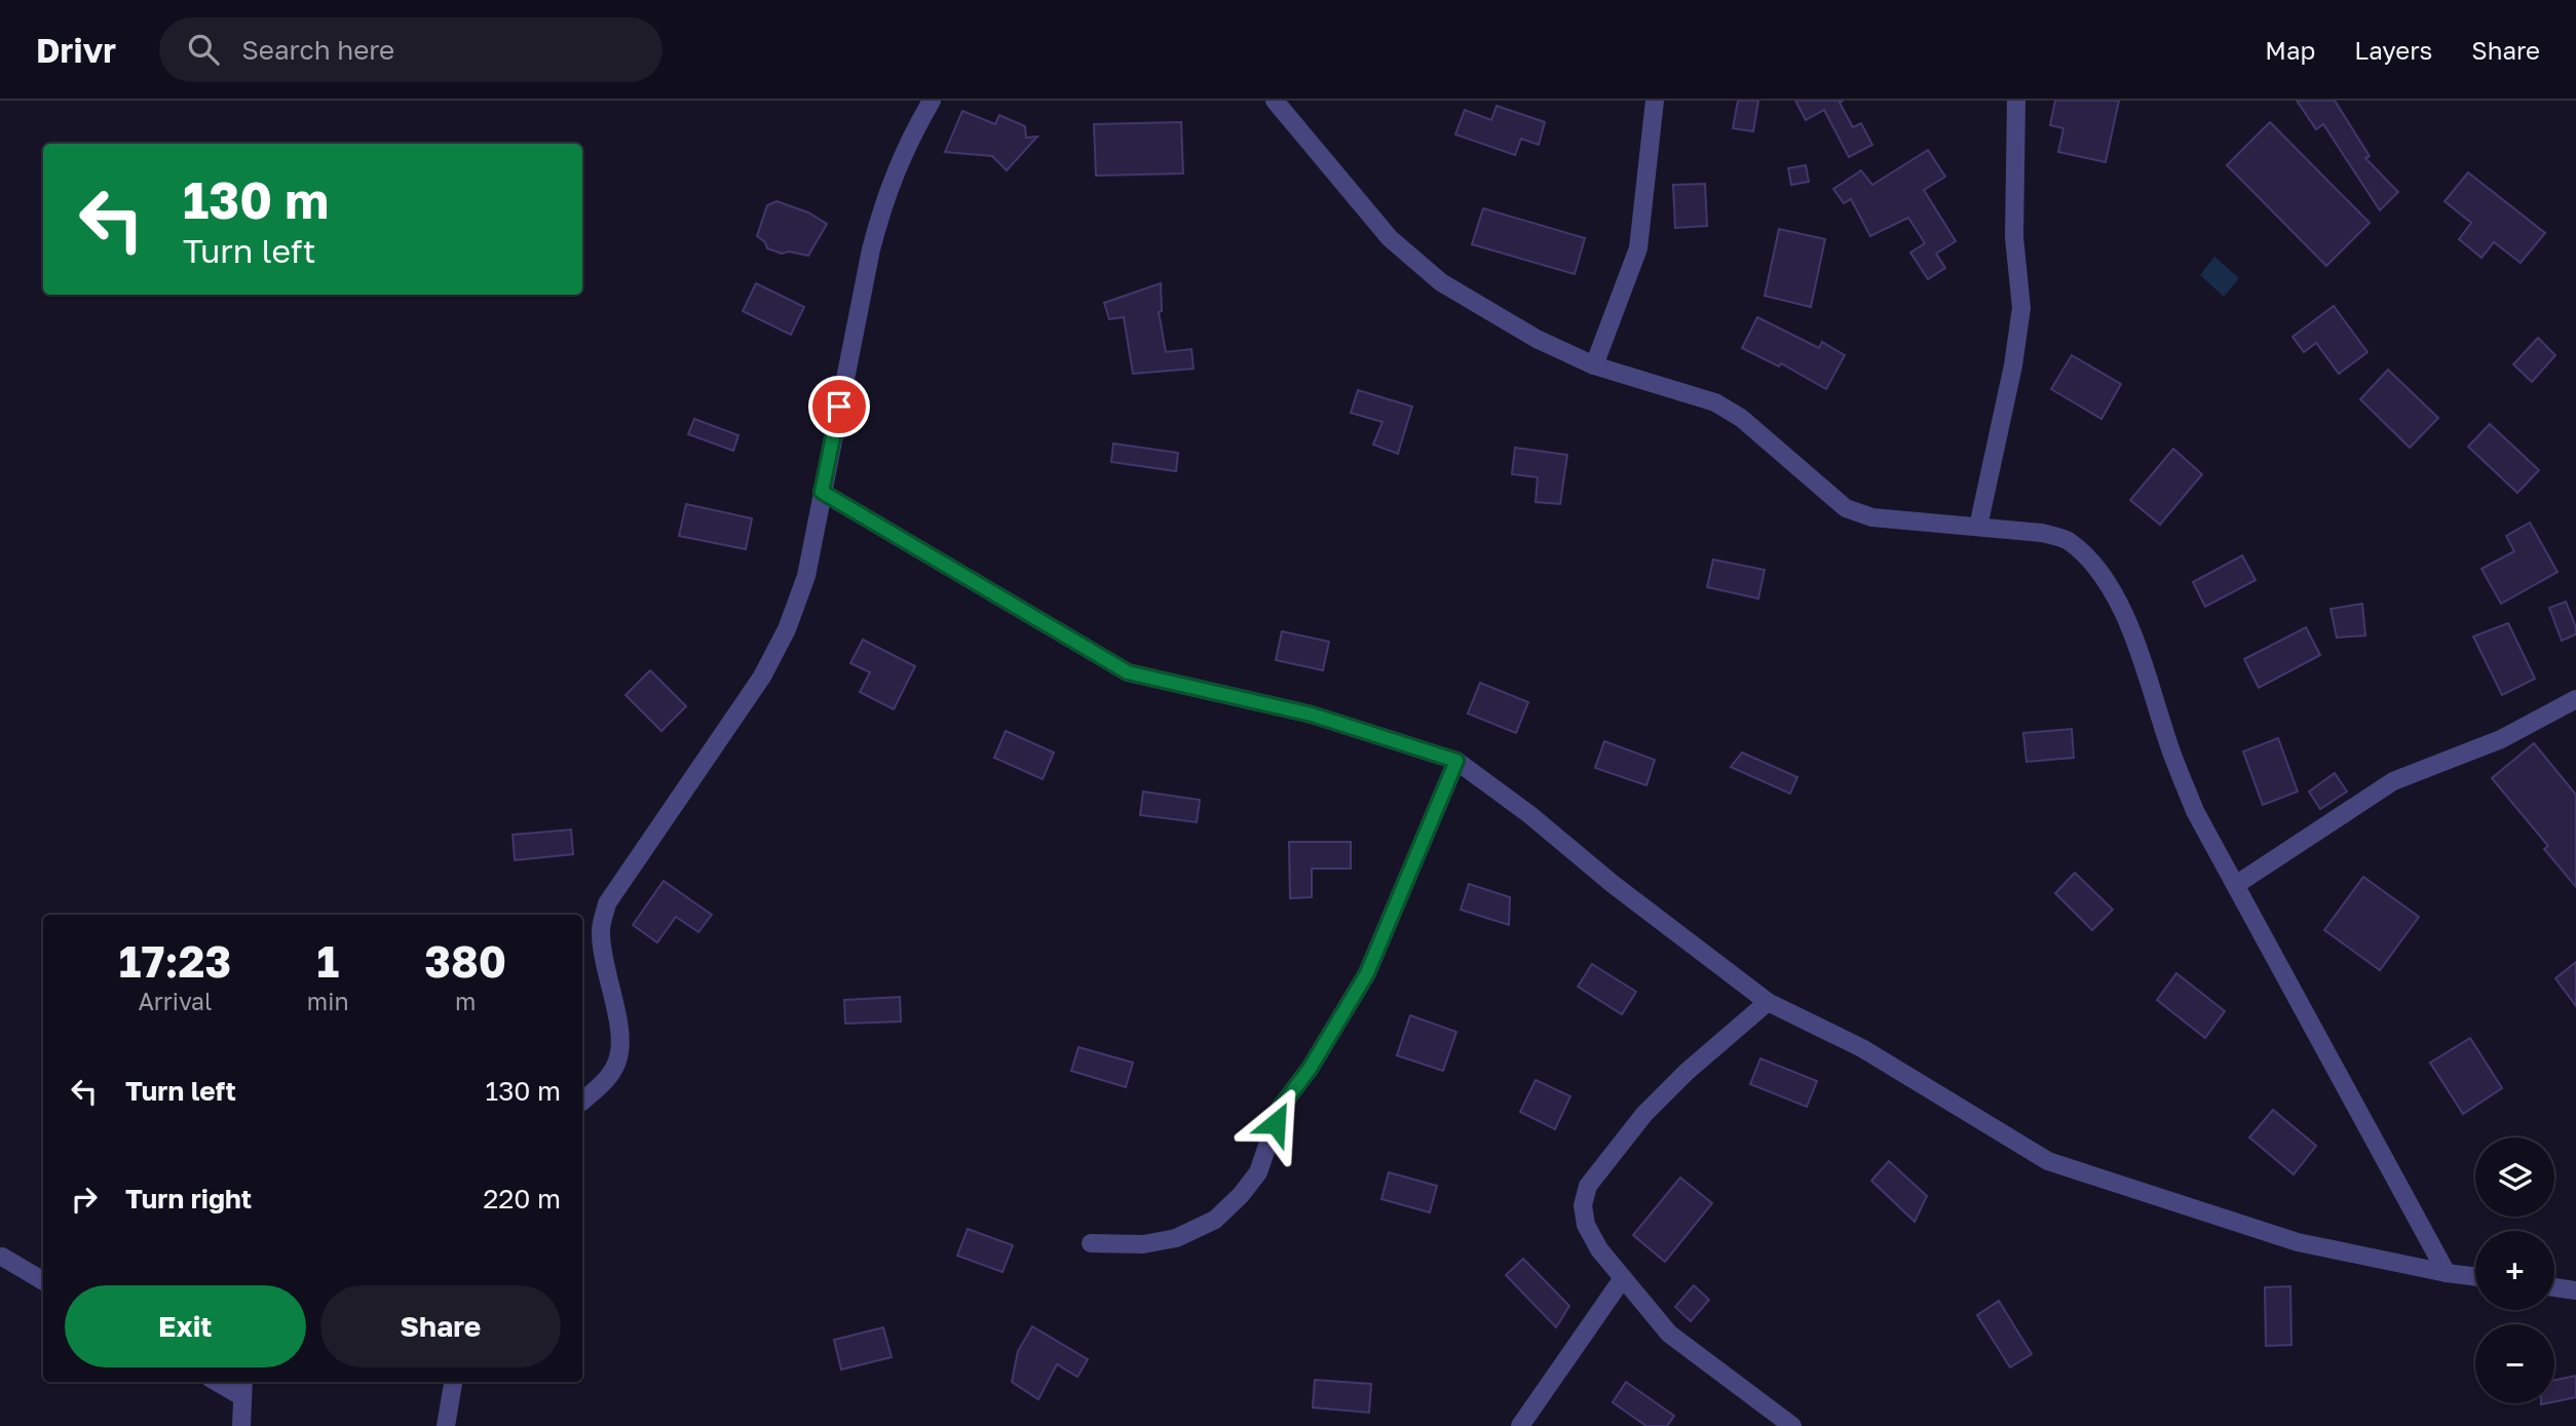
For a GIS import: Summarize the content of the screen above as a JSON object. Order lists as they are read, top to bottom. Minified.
{"page":{"header":"Drivr","search":"Search here","nav":["Map","Layers","Share"],"turn":["130 m","Turn left"],"eta":["17:23","Arrival","1","min","380","m"],"list":[{"name":"Turn left","value":"130 m"},{"name":"Turn right","value":"220 m"}],"map_buttons":["+","−"],"buttons":["Exit","Share"]}}
